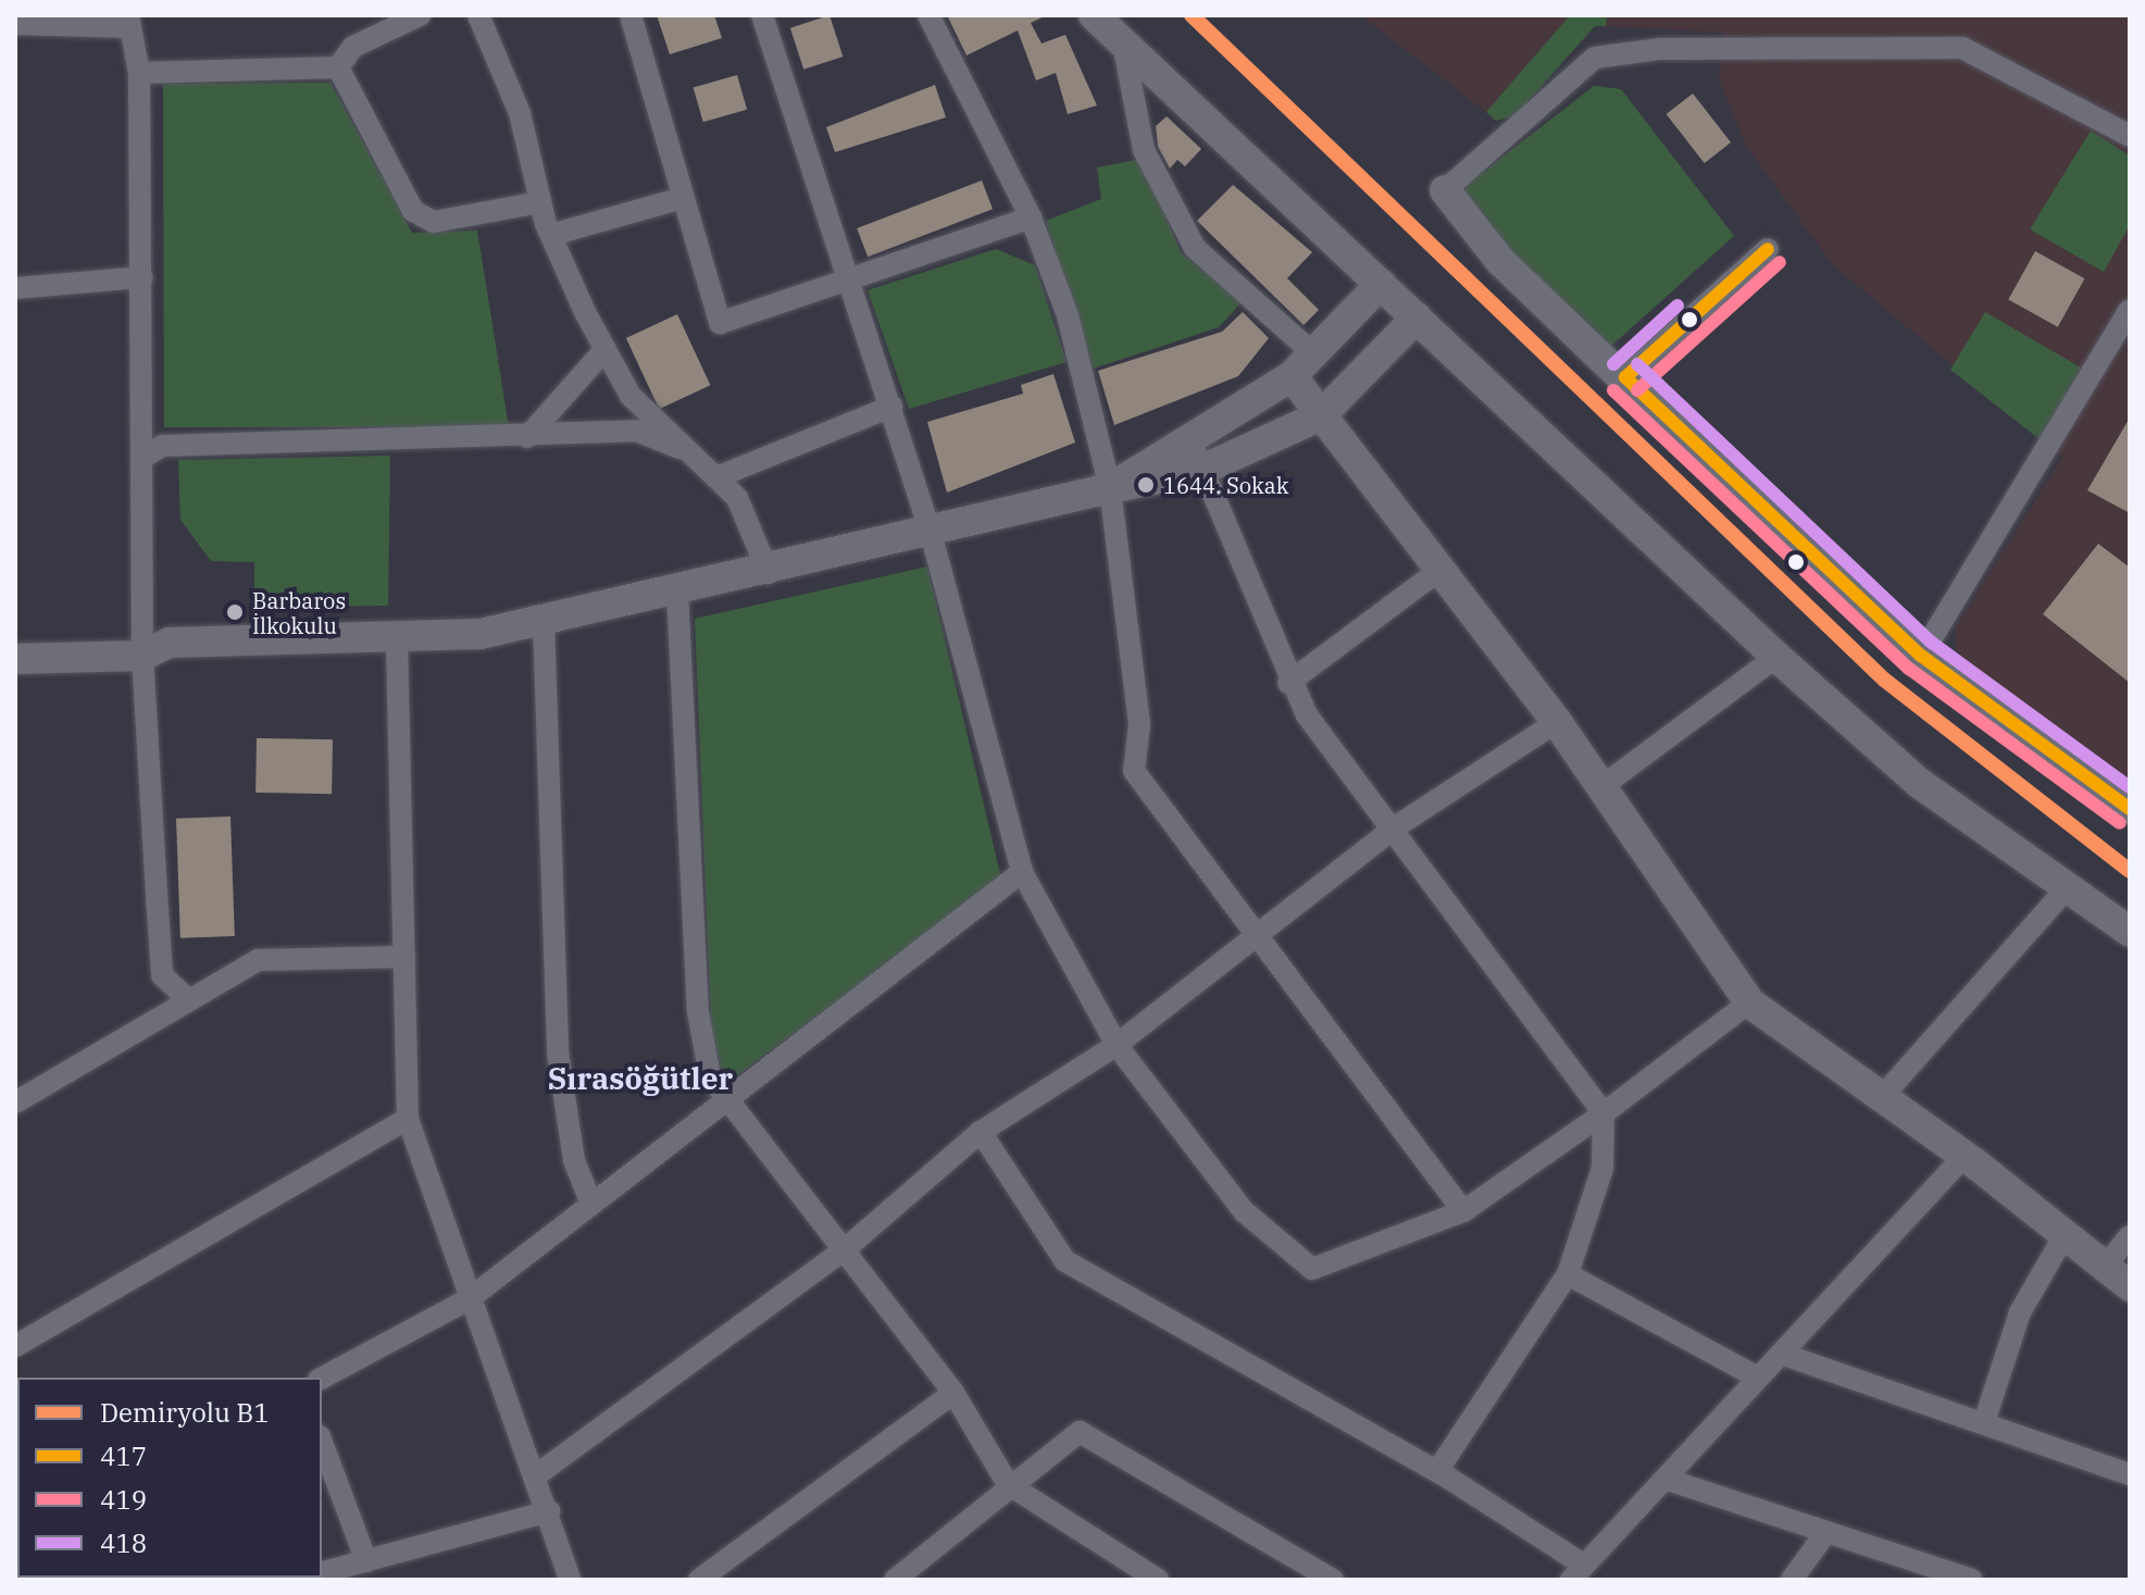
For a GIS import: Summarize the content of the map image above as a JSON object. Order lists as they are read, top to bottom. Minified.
{"districts":["Sırasöğütler"],"places":["1644. Sokak","Barbaros İlkokulu"],"lines":["rail line B1","transit line 417","transit line 419","transit line 418"],"legend":["Demiryolu B1","417","419","418"]}
